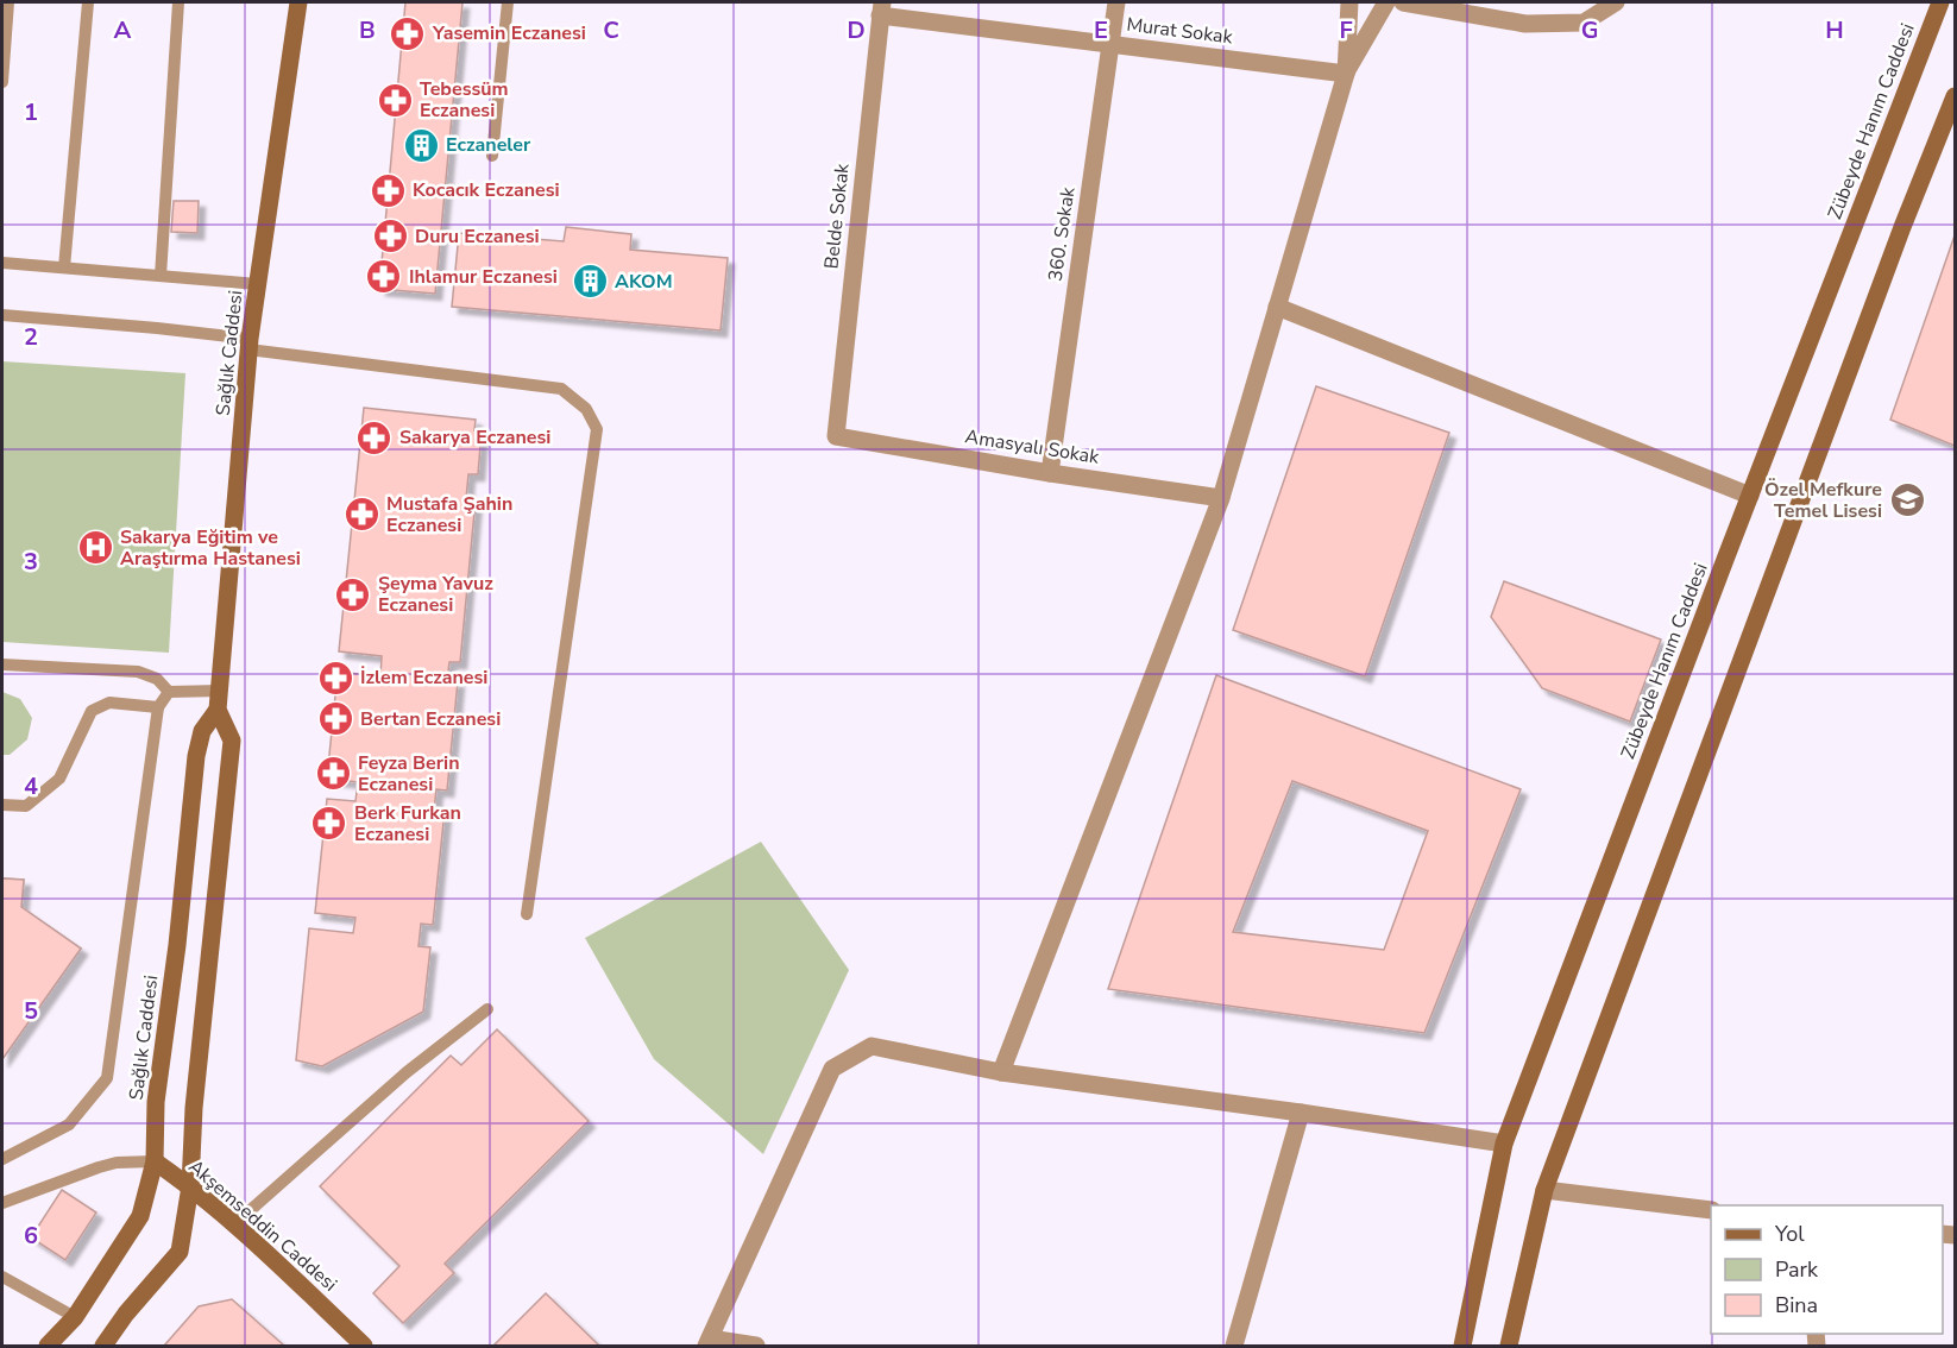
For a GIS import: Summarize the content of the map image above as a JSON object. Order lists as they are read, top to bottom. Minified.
{"streets":{"main road":["Zübeyde Hanım Caddesi","Sağlık Caddesi","Akşemseddin Caddesi"],"street":["Murat Sokak","Belde Sokak","360. Sokak","Amasyalı Sokak"]},"crossings":[["Murat Sokak","Belde Sokak"],["Murat Sokak","360. Sokak"],["Belde Sokak","Amasyalı Sokak"],["360. Sokak","Amasyalı Sokak"],["Sağlık Caddesi","Akşemseddin Caddesi"]],"places":{"pharmacy":["Yasemin Eczanesi","Tebessüm Eczanesi","Kocacık Eczanesi","Duru Eczanesi","Ihlamur Eczanesi","Sakarya Eczanesi","Mustafa Şahin Eczanesi","Şeyma Yavuz Eczanesi","İzlem Eczanesi","Bertan Eczanesi","Feyza Berin Eczanesi","Berk Furkan Eczanesi"],"building":["Eczaneler","AKOM"],"school or university":["Özel Mefkure Temel Lisesi"],"hospital":["Sakarya Eğitim ve Araştırma Hastanesi"]},"legend":["Yol","Park","Bina"],"grid":{"columns":["A","B","C","D","E","F","G","H"],"rows":["1","2","3","4","5","6"]}}
